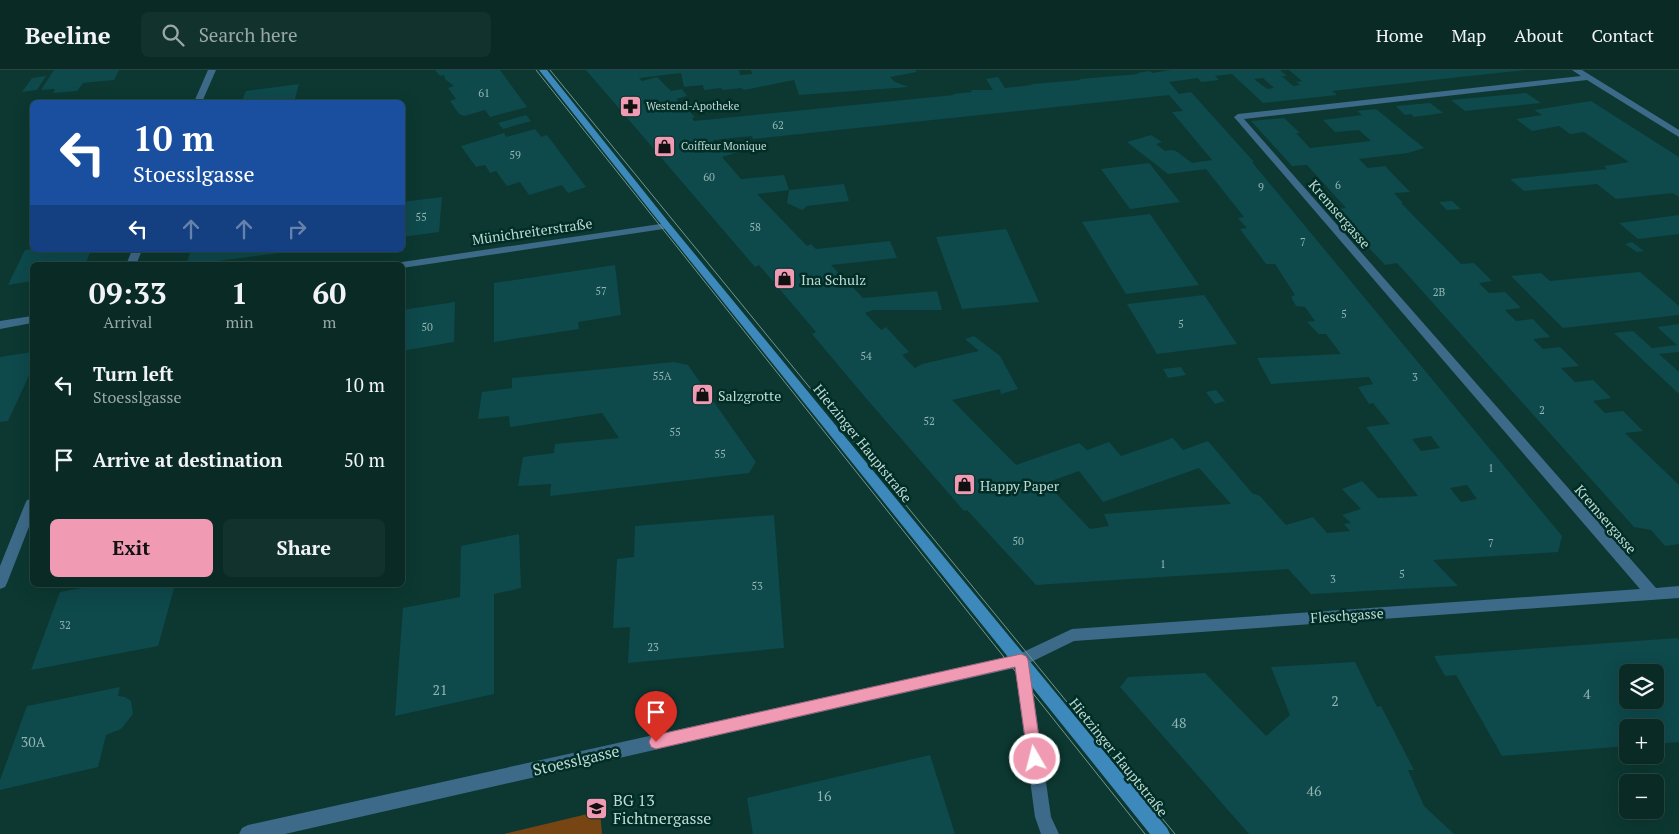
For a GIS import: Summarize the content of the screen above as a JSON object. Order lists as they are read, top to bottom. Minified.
{"streets":{"main road":["Hietzinger Hauptstraße"],"street":["Kremsergasse","Münichreiterstraße","Fleschgasse","Stoesslgasse"]},"crossings":[["Kremsergasse","Fleschgasse"],["Münichreiterstraße","Hietzinger Hauptstraße"],["Hietzinger Hauptstraße","Fleschgasse"],["Hietzinger Hauptstraße","Stoesslgasse"],["Fleschgasse","Stoesslgasse"]],"places":{"pharmacy":["Westend-Apotheke"],"shop":["Coiffeur Monique","Ina Schulz","Salzgrotte","Happy Paper"],"school or university":["BG 13 Fichtnergasse"]},"house_numbers":["61","62","59","60","6","9","55","58","7","57","2B","5","5","50","54","55A","3","2","52","55","55","1","50","7","1","5","3","53","32","23","21","4","2","48","30A","46","16"],"page":{"header":"Beeline","search":"Search here","nav":["Home","Map","About","Contact"],"turn":["10 m","Stoesslgasse"],"eta":["09:33","Arrival","1","min","60","m"],"list":[{"name":"Turn left","note":"Stoesslgasse","value":"10 m"},{"name":"Arrive at destination","value":"50 m"}],"buttons":["Exit","Share"],"map_buttons":["+","−"]}}
